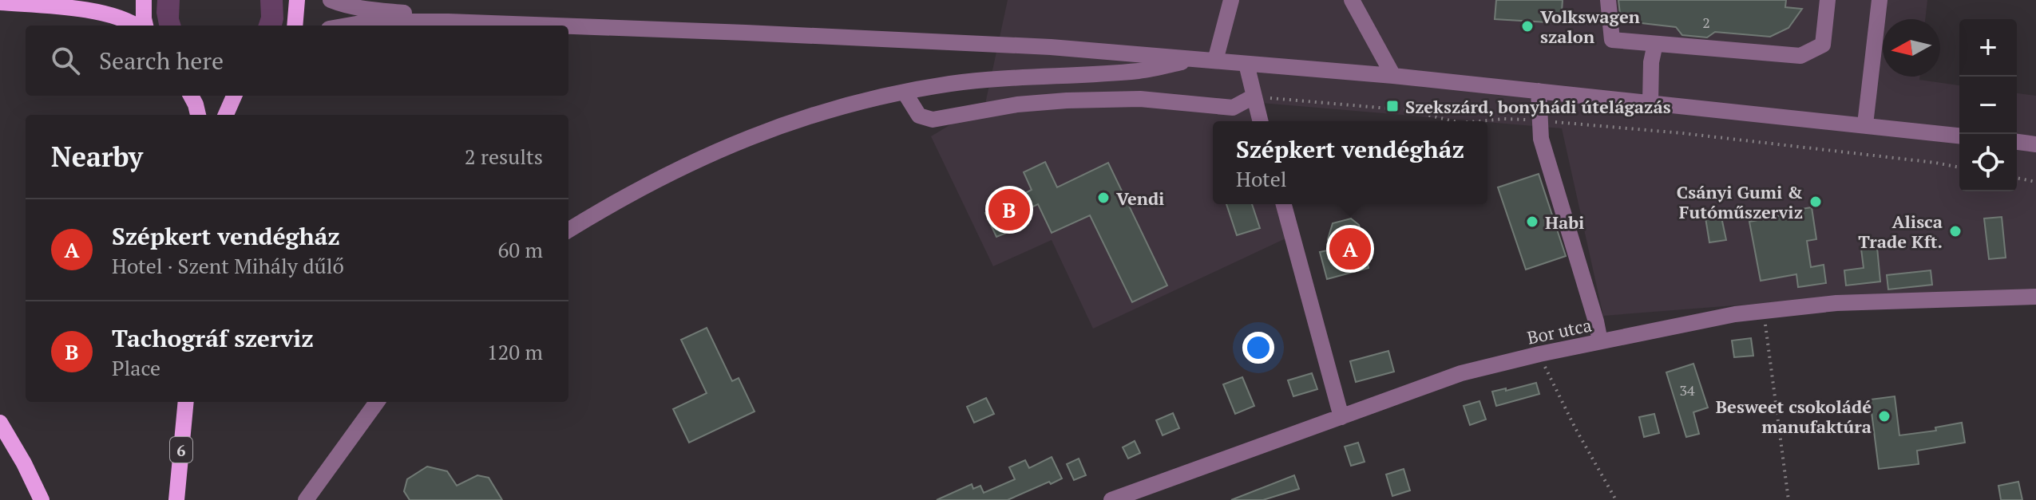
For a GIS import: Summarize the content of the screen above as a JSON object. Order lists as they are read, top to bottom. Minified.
{"streets":{"main road":["6"],"street":["Bor utca"]},"places":{"other":["Volkswagen szalon","Vendi","Csányi Gumi & Futóműszerviz","Habi","Alisca Trade Kft.","Besweet csokoládé manufaktúra"],"transit":["Szekszárd, bonyhádi útelágazás"]},"house_numbers":["2","34"],"north":"left","page":{"map_buttons":["+","−"],"search":"Search here","heading":["Nearby","2 results"],"popup":["Szépkert vendégház","Hotel"],"pins":["B","A"],"list":[{"mark":"A","name":"Szépkert vendégház","note":"Hotel · Szent Mihály dűlő","value":"60 m"},{"mark":"B","name":"Tachográf szerviz","note":"Place","value":"120 m"}]}}
